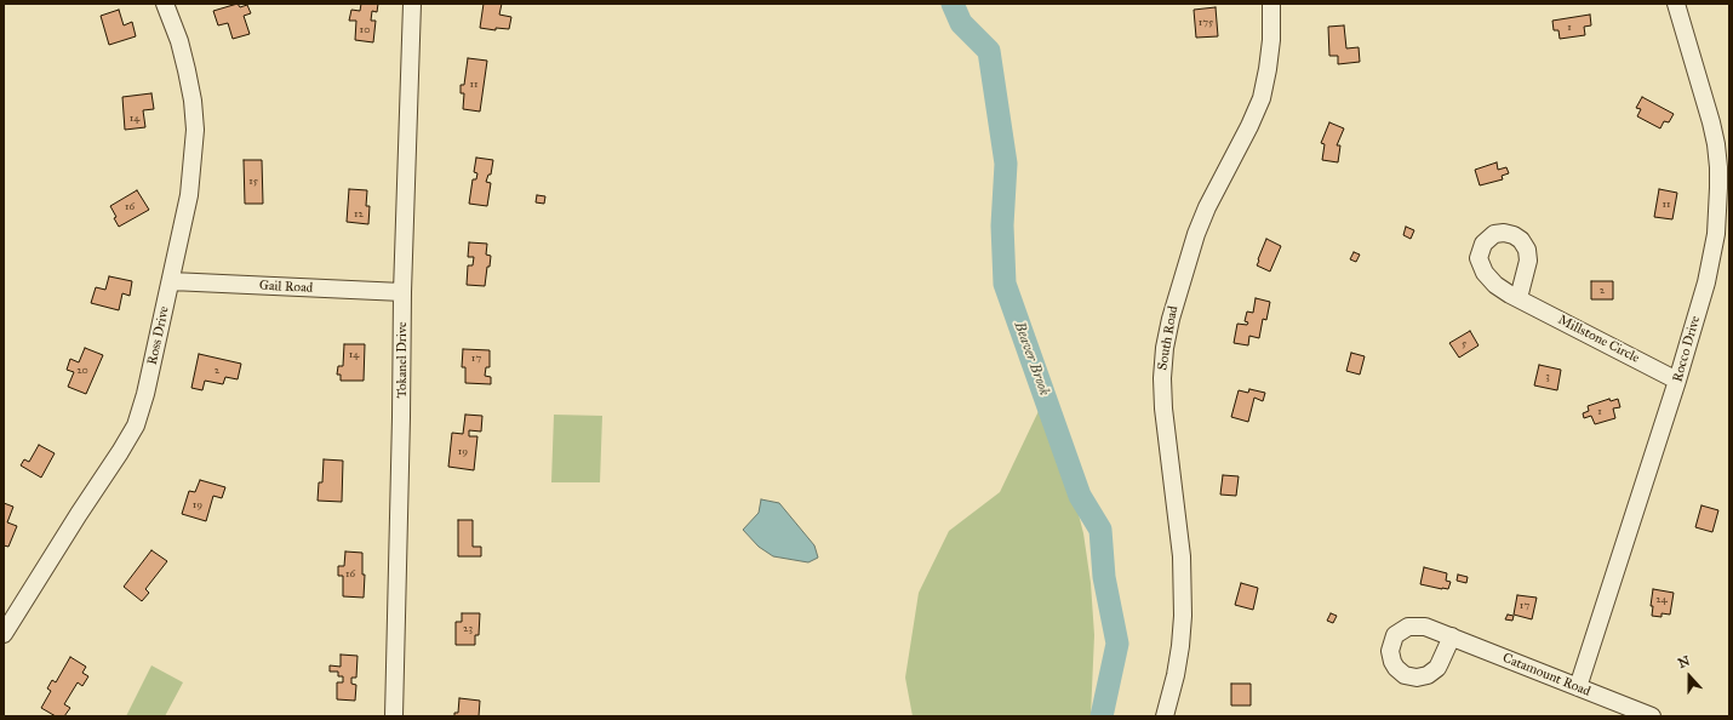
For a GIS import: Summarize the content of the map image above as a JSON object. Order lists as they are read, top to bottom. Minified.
{"streets":{"street":["Gail Road","Ross Drive","South Road","Millstone Circle","Rocco Drive","Tokanel Drive","Catamount Road"]},"crossings":[["Gail Road","Ross Drive"],["Gail Road","Tokanel Drive"],["Millstone Circle","Rocco Drive"],["Rocco Drive","Catamount Road"]],"water":["Beaver Brook"],"house_numbers":["175","1","10","11","14","15","11","16","12","2","5","14","17","20","2","3","1","19","19","16","24","17","23"],"north":"top"}
